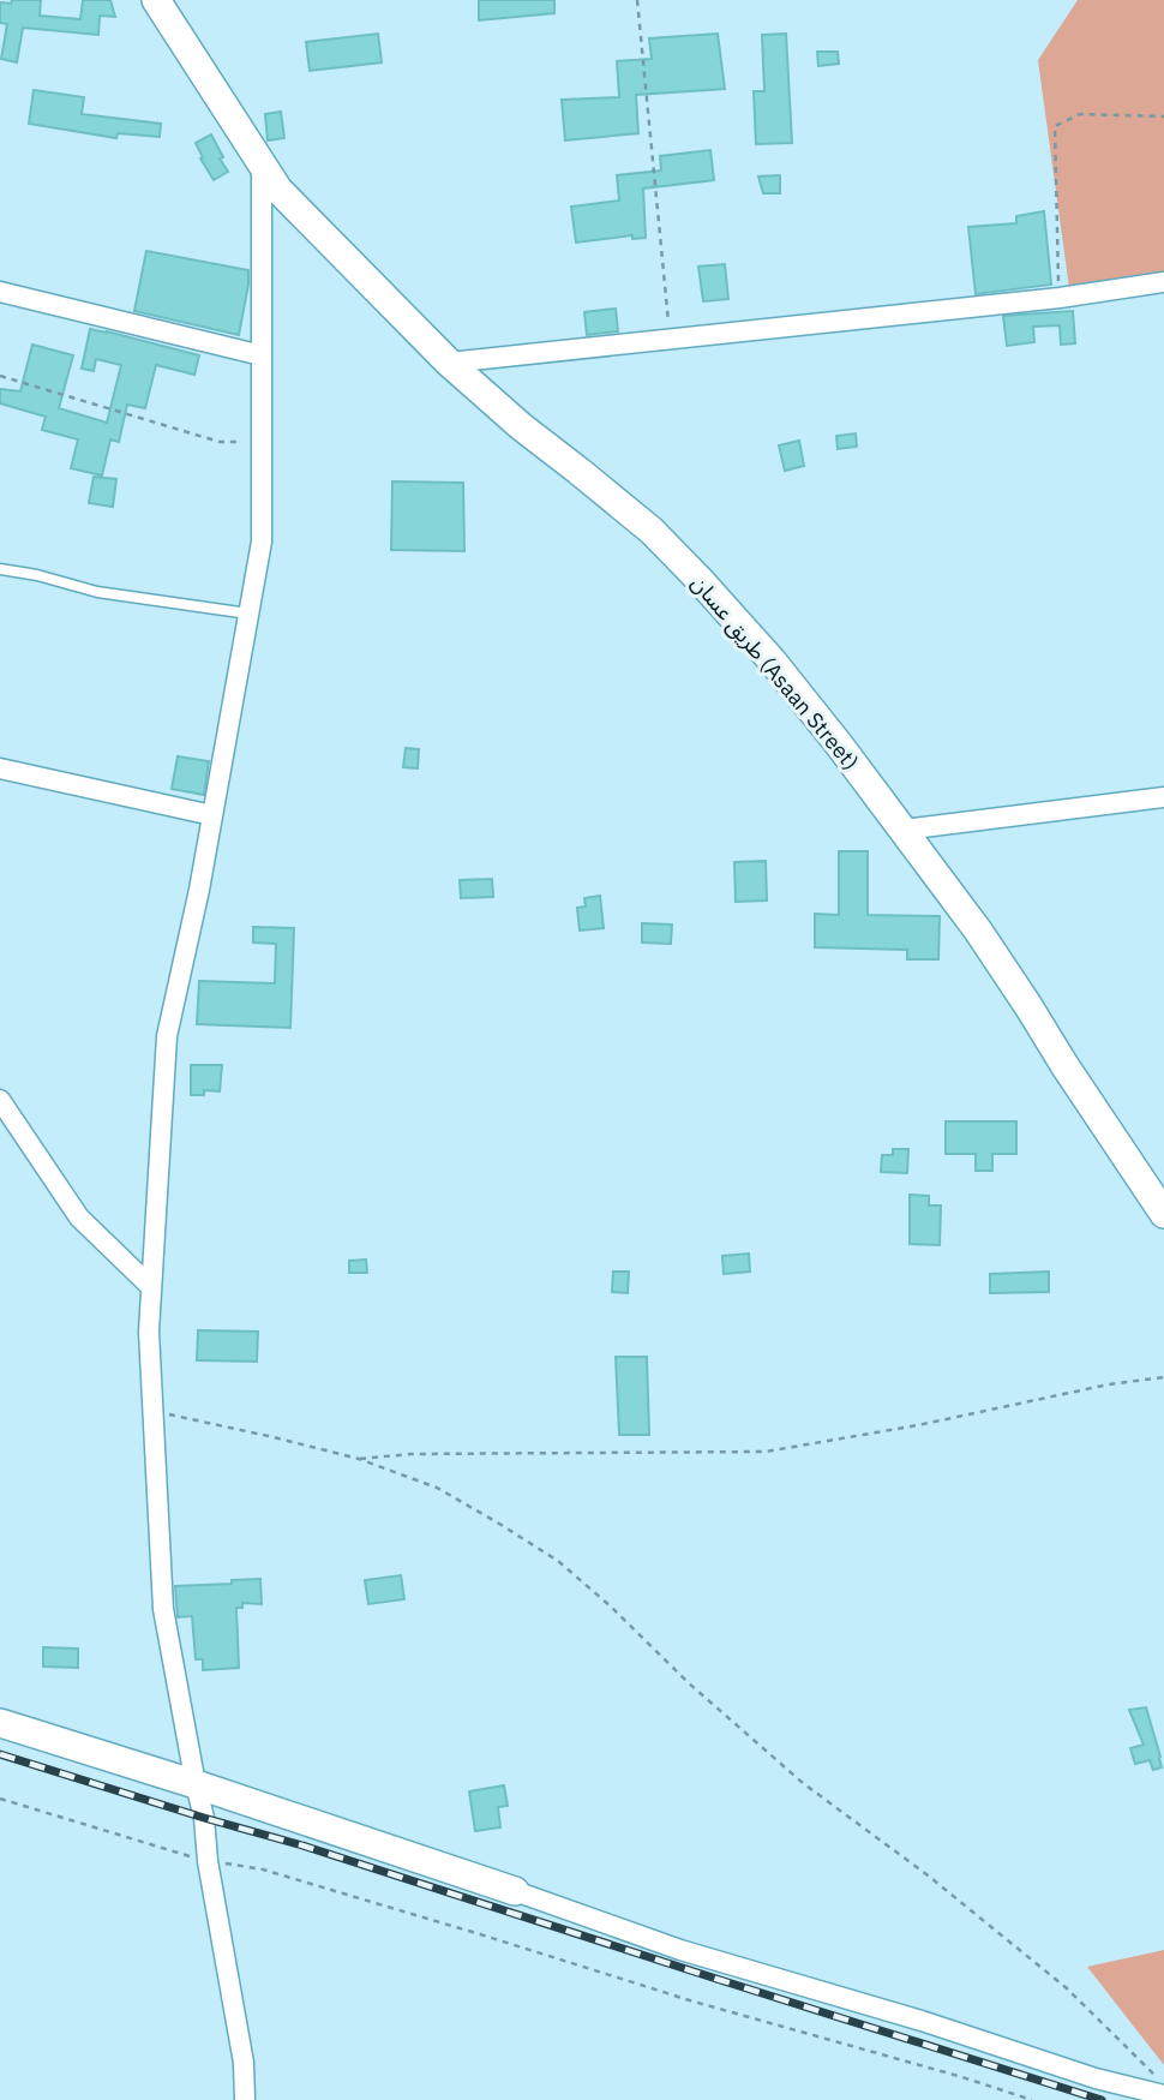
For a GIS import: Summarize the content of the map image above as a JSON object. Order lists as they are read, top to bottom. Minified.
{"streets":{"street":["طريق عسان (Asaan Street)"]}}
